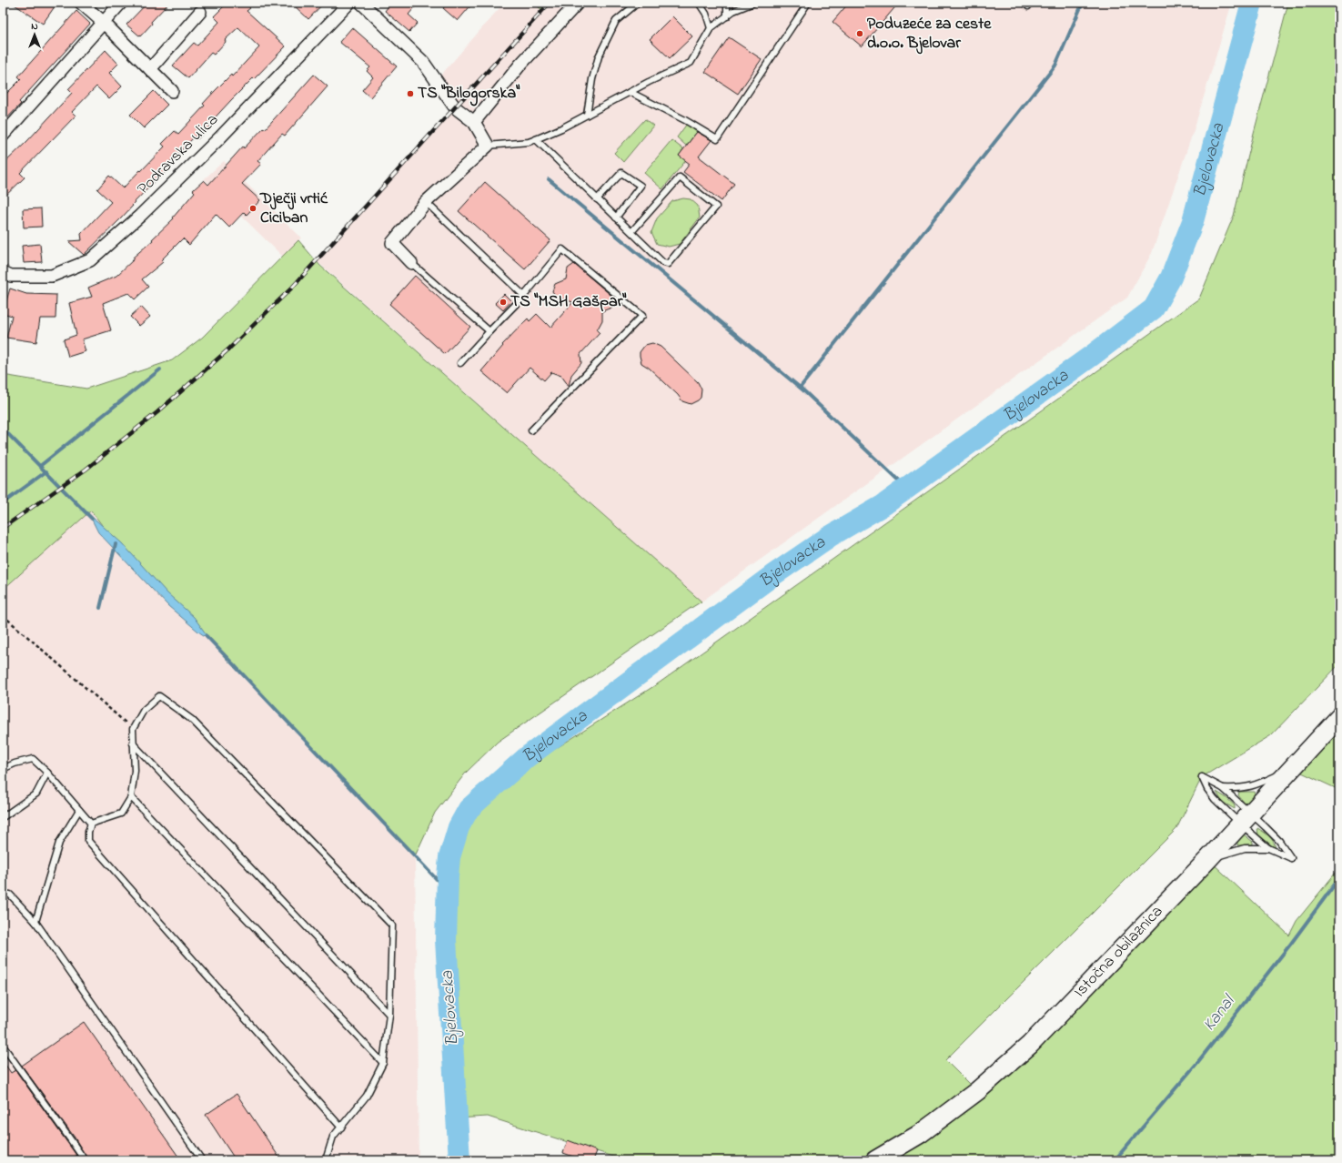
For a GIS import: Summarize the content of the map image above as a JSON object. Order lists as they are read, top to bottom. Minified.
{"streets":{"main road":["Istočna obilaznica"],"street":["Podravska ulica"]},"water":["Bjelovacka","Kanal"],"places":["Poduzeće za ceste d.o.o. Bjelovar","TS \"Bilogorska\"","Dječji vrtić Ciciban","TS \"MSH Gašpar\""],"north":"top"}
